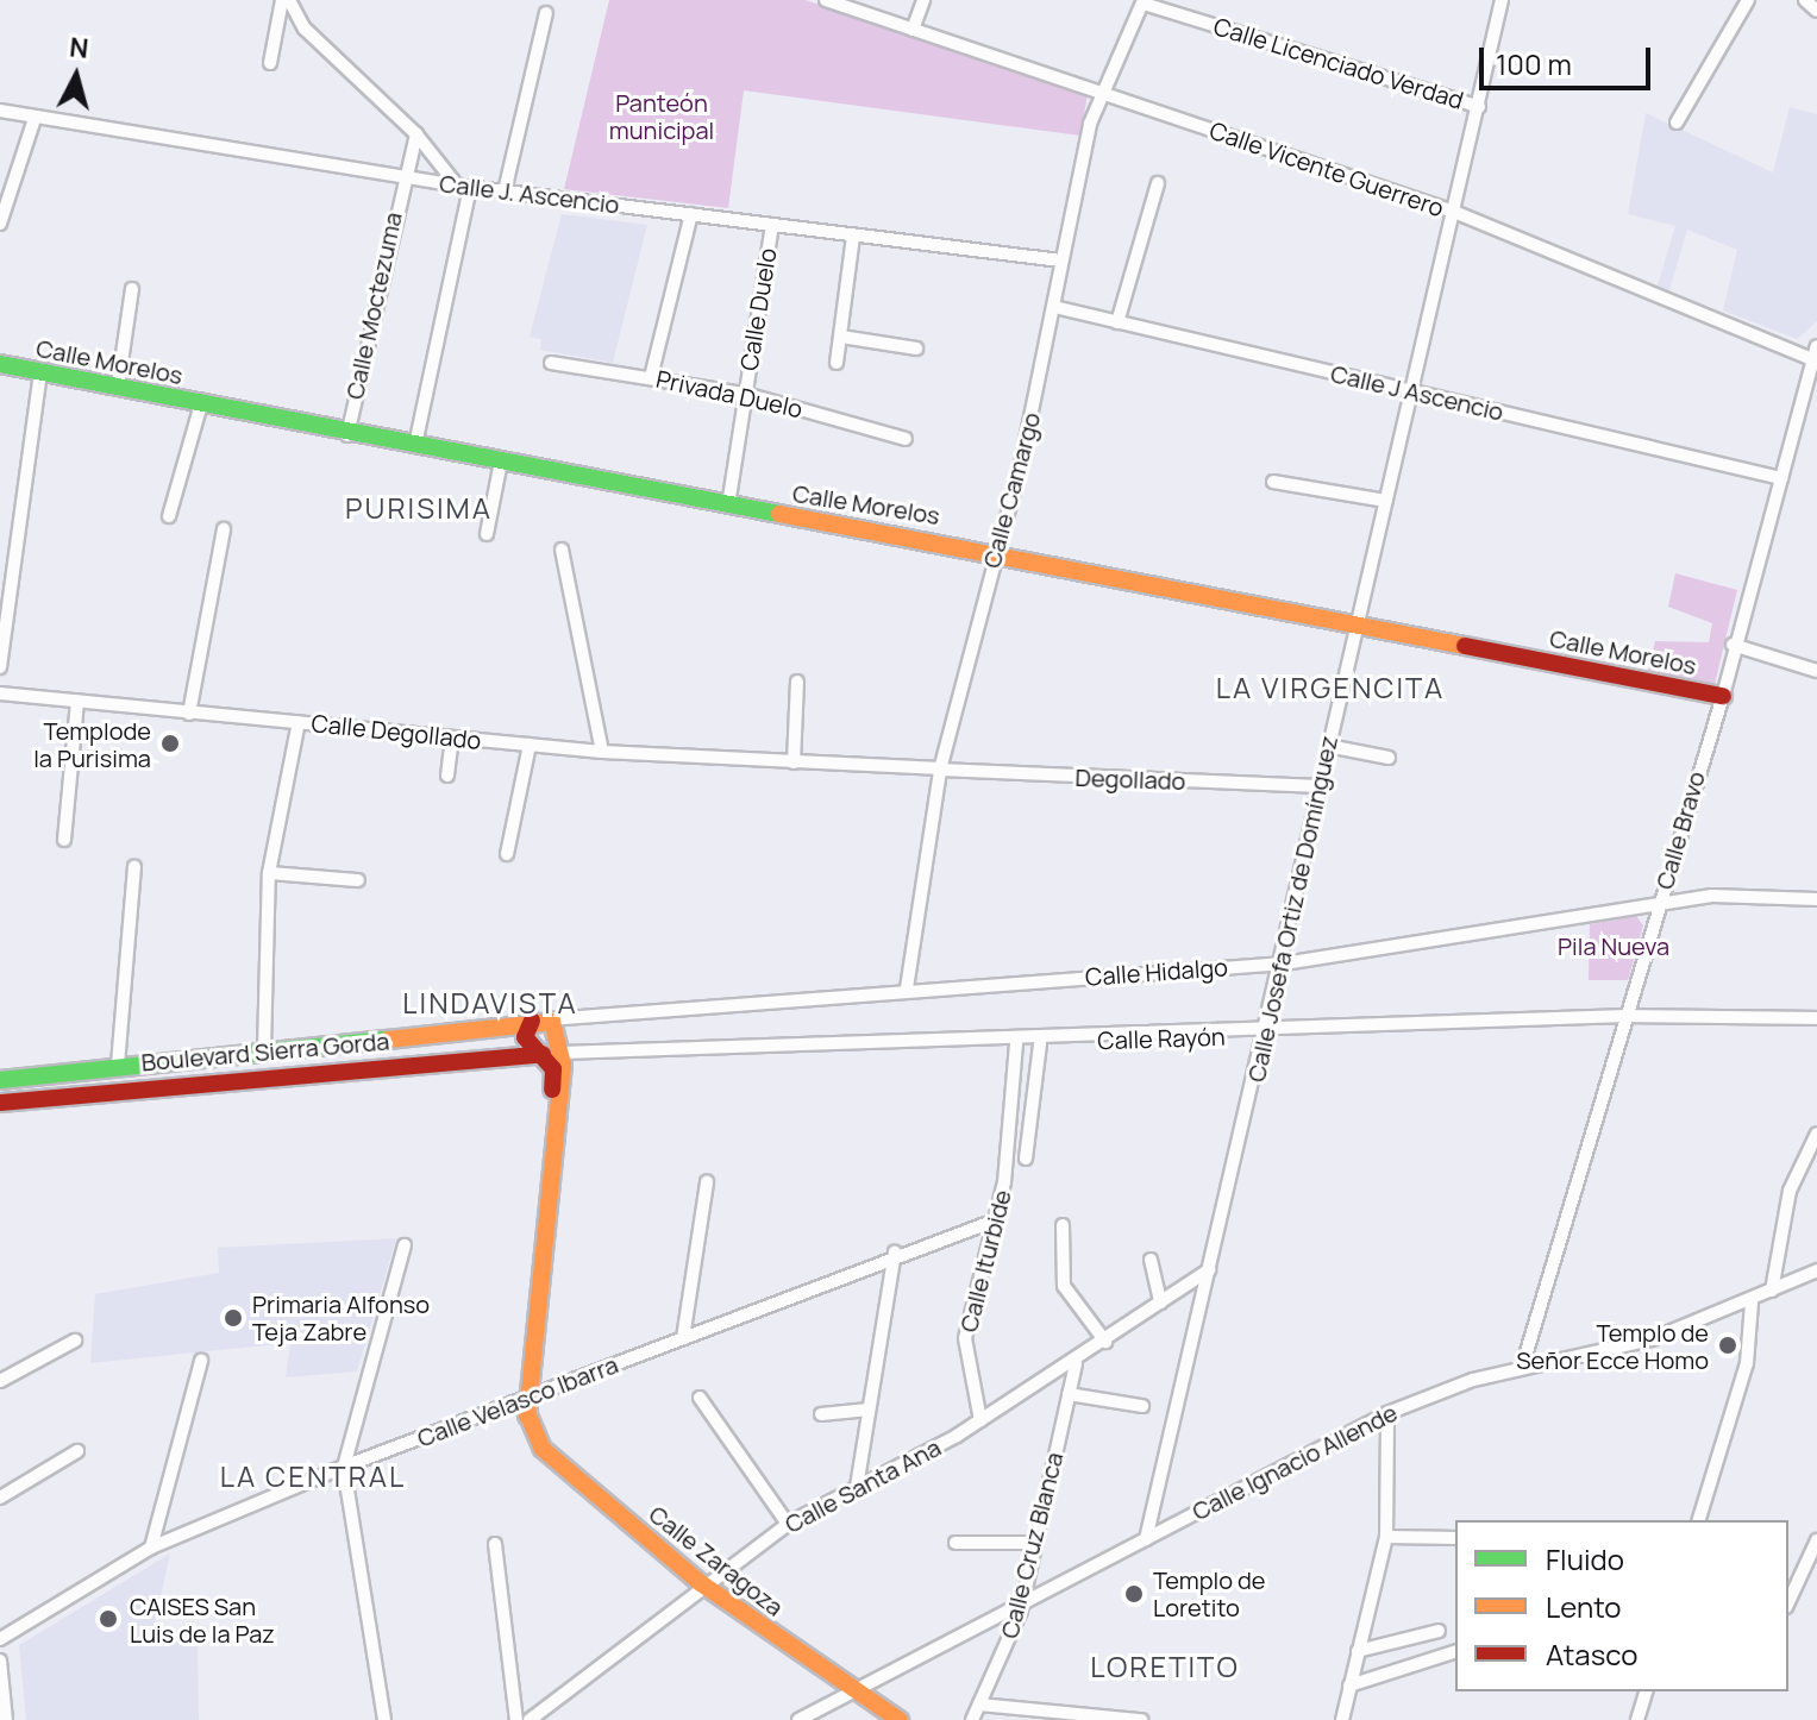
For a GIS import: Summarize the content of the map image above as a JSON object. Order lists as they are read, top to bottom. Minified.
{"streets":{"street":["Calle Licenciado Verdad","Calle Vicente Guerrero","Calle J. Ascencio","Calle Moctezuma","Calle Duelo","Calle Morelos","Calle J Ascencio","Privada Duelo","Calle Camargo","Calle Degollado","Degollado","Calle Bravo","Calle Josefa Ortiz de Domínguez","Calle Hidalgo","Calle Rayón","Boulevard Sierra Gorda","Calle Iturbide","Calle Velasco Ibarra","Calle Ignacio Allende","Calle Santa Ana","Calle Cruz Blanca","Calle Zaragoza"]},"crossings":[["Calle Licenciado Verdad","Calle Camargo"],["Calle Licenciado Verdad","Calle Josefa Ortiz de Domínguez"],["Calle Vicente Guerrero","Calle Camargo"],["Calle Vicente Guerrero","Calle Bravo"],["Calle Vicente Guerrero","Calle Josefa Ortiz de Domínguez"],["Calle J. Ascencio","Calle Moctezuma"],["Calle J. Ascencio","Calle Duelo"],["Calle J. Ascencio","Calle Camargo"],["Calle Moctezuma","Calle Morelos"],["Calle Duelo","Calle Morelos"],["Calle Duelo","Privada Duelo"],["Calle Morelos","Calle Camargo"],["Calle Morelos","Calle Bravo"],["Calle Morelos","Calle Josefa Ortiz de Domínguez"],["Calle J Ascencio","Calle Camargo"],["Calle J Ascencio","Calle Bravo"],["Calle J Ascencio","Calle Josefa Ortiz de Domínguez"],["Calle Camargo","Degollado"],["Calle Camargo","Calle Hidalgo"],["Calle Degollado","Degollado"],["Degollado","Calle Josefa Ortiz de Domínguez"],["Calle Bravo","Calle Hidalgo"],["Calle Bravo","Calle Rayón"],["Calle Bravo","Calle Ignacio Allende"],["Calle Josefa Ortiz de Domínguez","Calle Hidalgo"],["Calle Josefa Ortiz de Domínguez","Calle Rayón"],["Calle Josefa Ortiz de Domínguez","Calle Ignacio Allende"],["Calle Josefa Ortiz de Domínguez","Calle Santa Ana"],["Calle Hidalgo","Boulevard Sierra Gorda"],["Calle Rayón","Boulevard Sierra Gorda"],["Calle Rayón","Calle Iturbide"],["Calle Iturbide","Calle Velasco Ibarra"],["Calle Iturbide","Calle Santa Ana"],["Calle Velasco Ibarra","Calle Zaragoza"],["Calle Ignacio Allende","Calle Cruz Blanca"],["Calle Ignacio Allende","Calle Zaragoza"],["Calle Santa Ana","Calle Cruz Blanca"],["Calle Santa Ana","Calle Zaragoza"]],"districts":["PURISIMA","LA VIRGENCITA","LINDAVISTA","LA CENTRAL","LORETITO"],"parks":["Panteón municipal","Pila Nueva"],"places":["Templode la Purisima","Primaria Alfonso Teja Zabre","Templo de Señor Ecce Homo","Templo de Loretito","CAISES San Luis de la Paz"],"legend":["Fluido","Lento","Atasco"],"scale_bar":"100 m","north":"top"}
